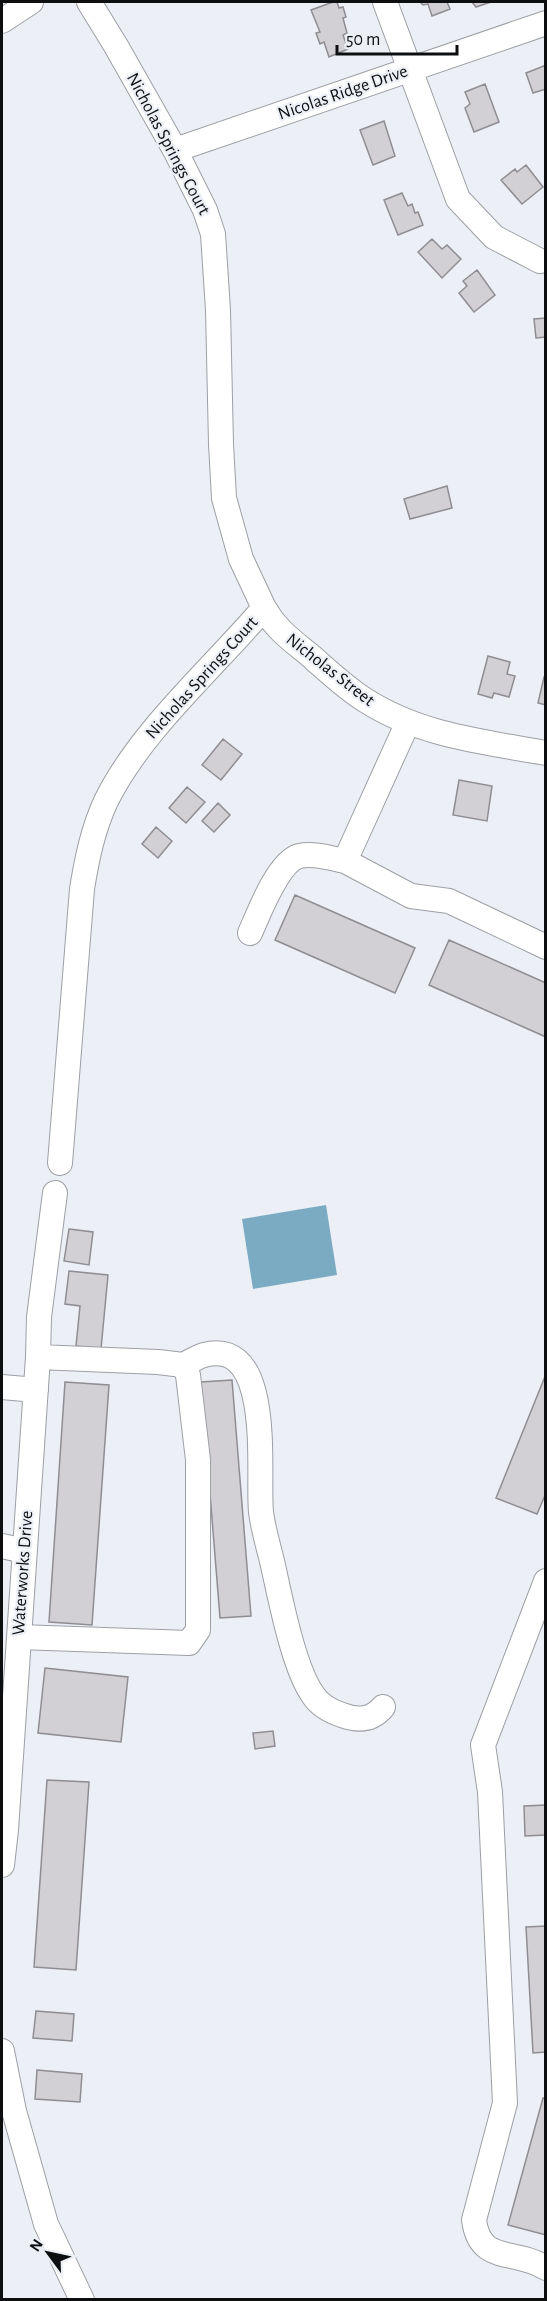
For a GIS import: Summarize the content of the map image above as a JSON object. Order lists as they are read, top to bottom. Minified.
{"streets":{"street":["Nicolas Ridge Drive","Nicholas Springs Court","Nicholas Street","Waterworks Drive"]},"crossings":[["Nicolas Ridge Drive","Nicholas Springs Court"],["Nicholas Springs Court","Nicholas Street"]],"scale_bar":"50 m","north":"top left"}
